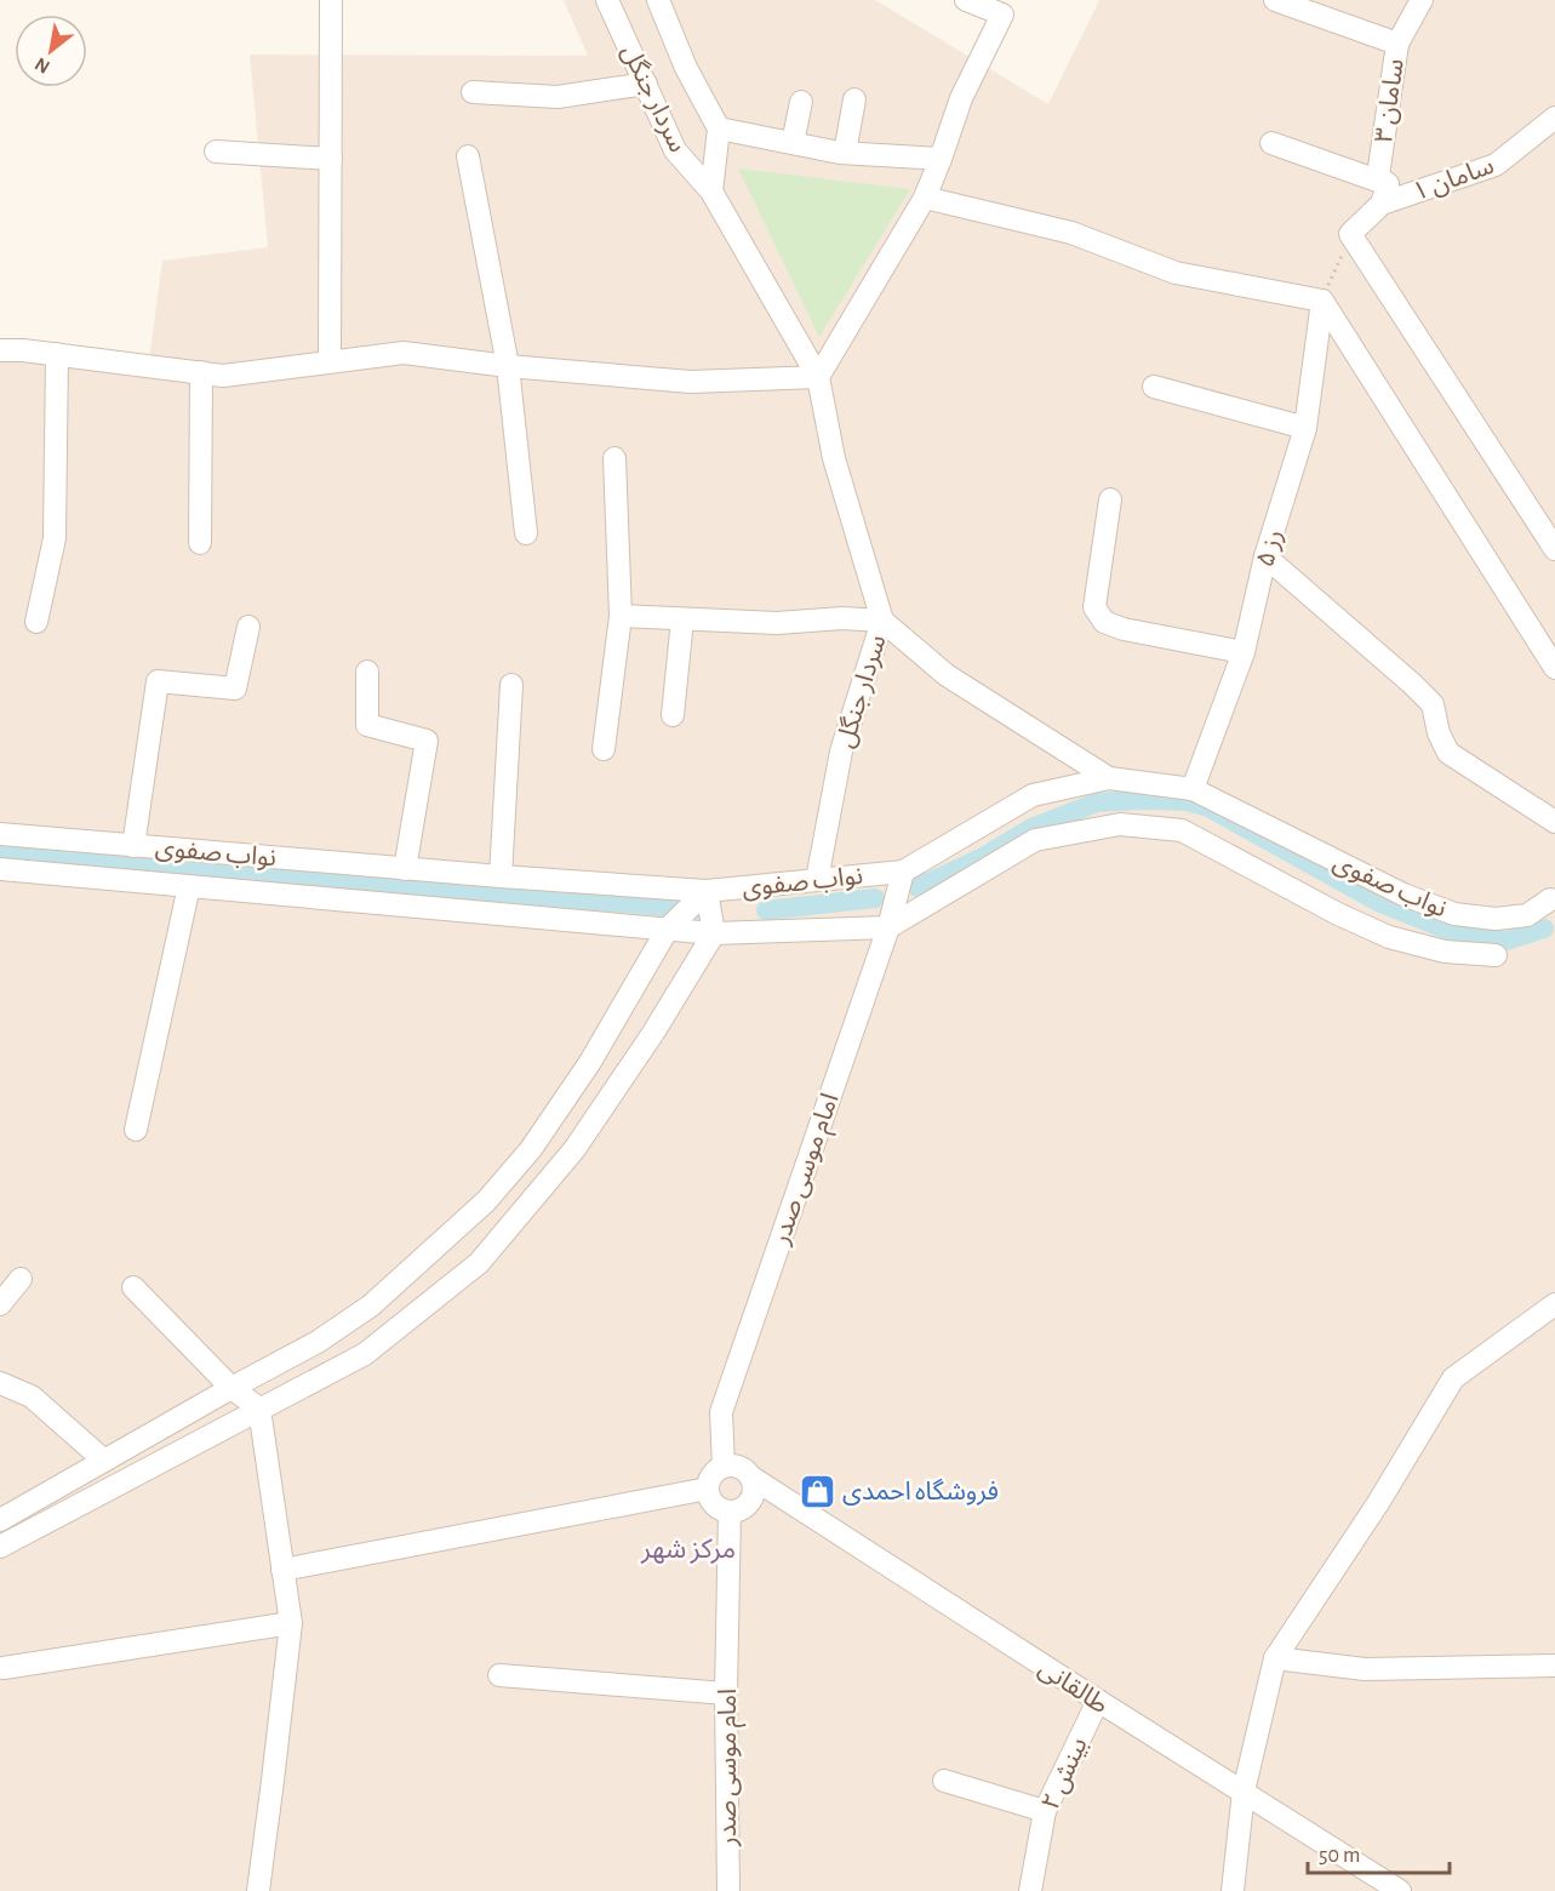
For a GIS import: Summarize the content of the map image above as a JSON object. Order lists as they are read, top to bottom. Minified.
{"streets":{"street":["سردار جنگل","سامان ۳","سامان ۱","رز ۵","نواب صفوی","امام موسی صدر","طالقانی","بینش ۲"]},"crossings":[["سردار جنگل","نواب صفوی"],["سامان ۳","سامان ۱"],["رز ۵","نواب صفوی"],["نواب صفوی","امام موسی صدر"],["امام موسی صدر","طالقانی"],["طالقانی","بینش ۲"]],"districts":["مرکز شهر"],"places":{"shop":["فروشگاه احمدی"]},"scale_bar":"50 m","north":"bottom left"}
